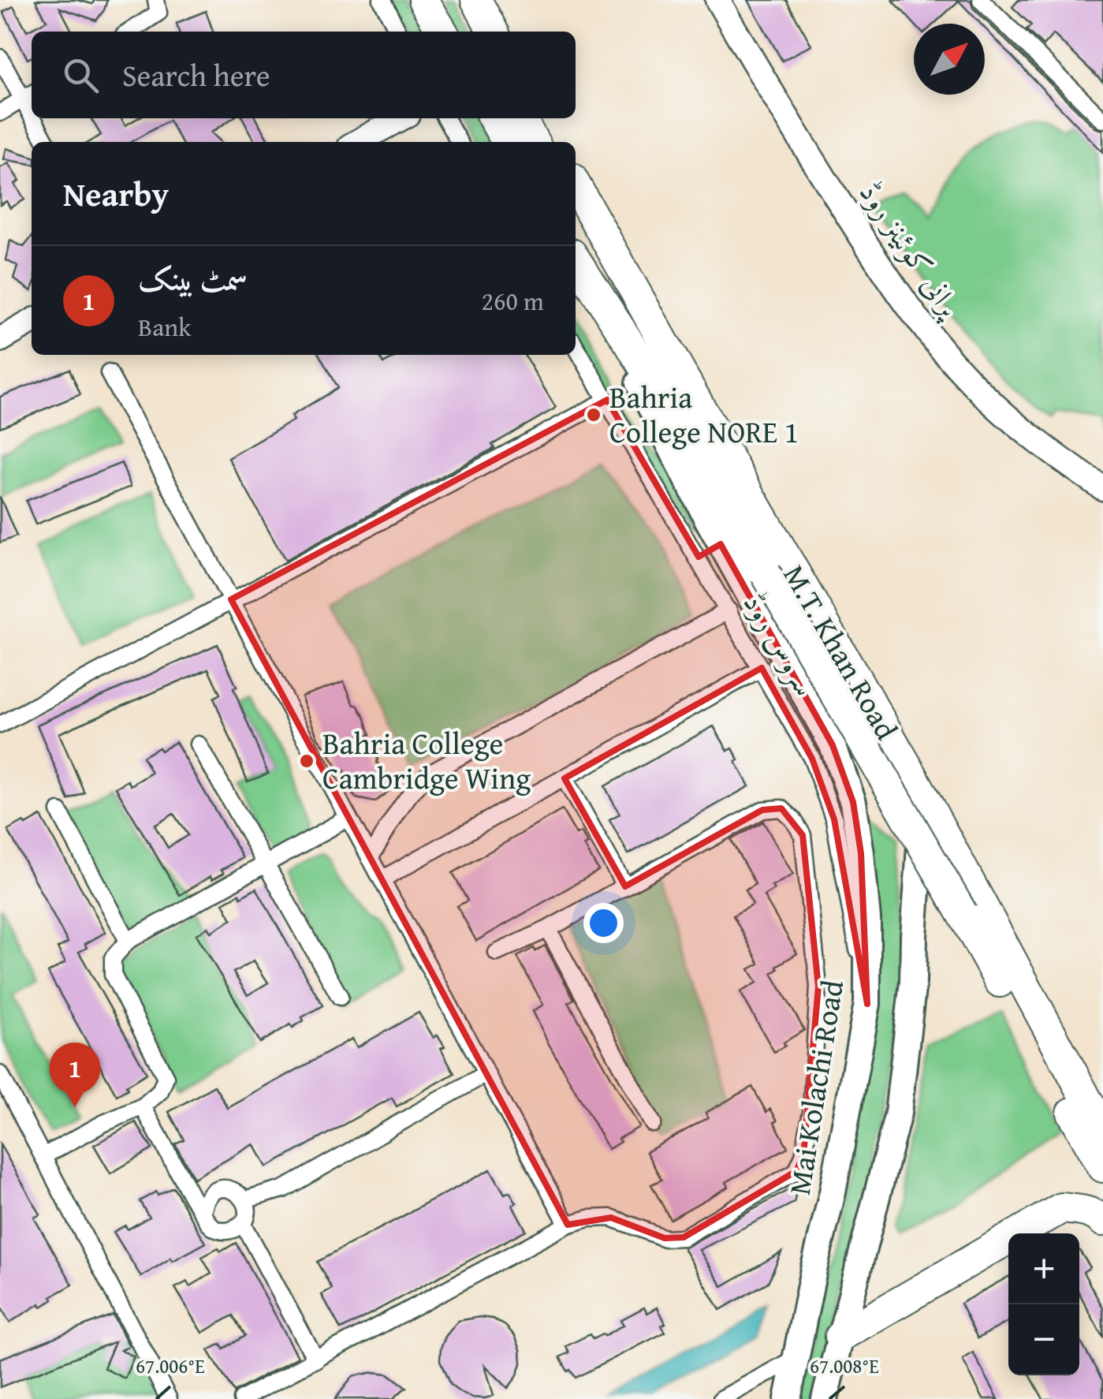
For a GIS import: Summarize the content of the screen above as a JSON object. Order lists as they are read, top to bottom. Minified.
{"streets":{"highway":["M.T. Khan Road"],"main road":["Mai Kolachi Road"],"street":["پرانی کوئینز روڈ","سروس روڈ"]},"crossings":[["سروس روڈ","Mai Kolachi Road"],["M.T. Khan Road","Mai Kolachi Road"]],"places":["Bahria College NORE 1","Bahria College Cambridge Wing"],"north":"top right","page":{"search":"Search here","heading":"Nearby","list":[{"mark":"1","name":"سمٹ بینک","note":"Bank","value":"260 m"}],"pins":"1","map_buttons":["+","−"]},"coordinates":["67.006°E","67.008°E"]}
